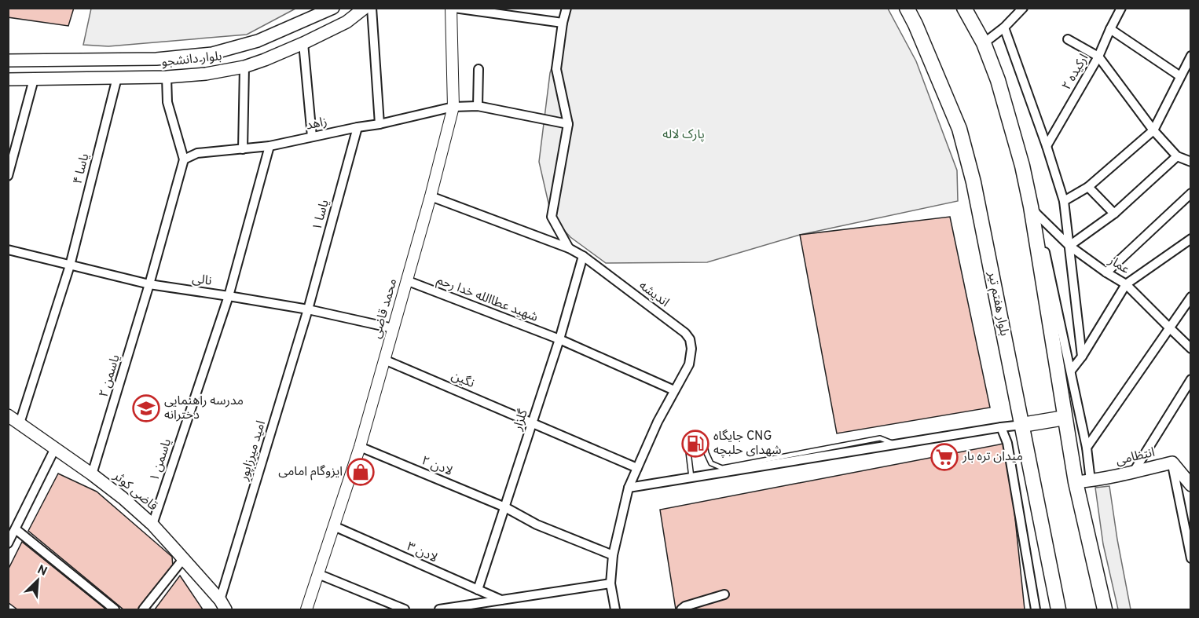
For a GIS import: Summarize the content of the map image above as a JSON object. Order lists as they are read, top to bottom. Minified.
{"streets":{"main road":["بلوار دانشجو","بلوار هفتم تیر","انتظامی","قاضی کوثر"],"street":["ارکیده ۲","زاهد","یاسا ۴","یاسا ۱","عمار","نالی","اندیشه","شهید عطاالله خدا رحم","محمد قاضی","یاسمن ۲","نگین","گلزار","امید میرزاپور","یاسمن ۱","لادن ۲","لادن ۳"]},"crossings":[["بلوار دانشجو","یاسا ۴"],["زاهد","یاسا ۱"],["زاهد","اندیشه"],["زاهد","محمد قاضی"],["زاهد","یاسمن ۲"],["زاهد","یاسمن ۱"],["یاسا ۴","نالی"],["یاسا ۱","نالی"],["یاسا ۱","امید میرزاپور"],["نالی","محمد قاضی"],["نالی","یاسمن ۲"],["نالی","امید میرزاپور"],["نالی","یاسمن ۱"],["اندیشه","شهید عطاالله خدا رحم"],["اندیشه","نگین"],["اندیشه","گلزار"],["اندیشه","لادن ۲"],["شهید عطاالله خدا رحم","محمد قاضی"],["شهید عطاالله خدا رحم","گلزار"],["محمد قاضی","نگین"],["محمد قاضی","لادن ۲"],["محمد قاضی","لادن ۳"],["یاسمن ۲","قاضی کوثر"],["نگین","گلزار"],["گلزار","لادن ۲"],["گلزار","لادن ۳"],["امید میرزاپور","قاضی کوثر"],["یاسمن ۱","قاضی کوثر"]],"parks":["پارک لاله"],"places":{"school or university":["مدرسه راهنمایی دخترانه"],"fuel station":["جایگاه CNG شهدای حلبچه"],"supermarket":["میدان تره بار"],"shop":["ایزوگام امامی"]},"north":"top right"}
